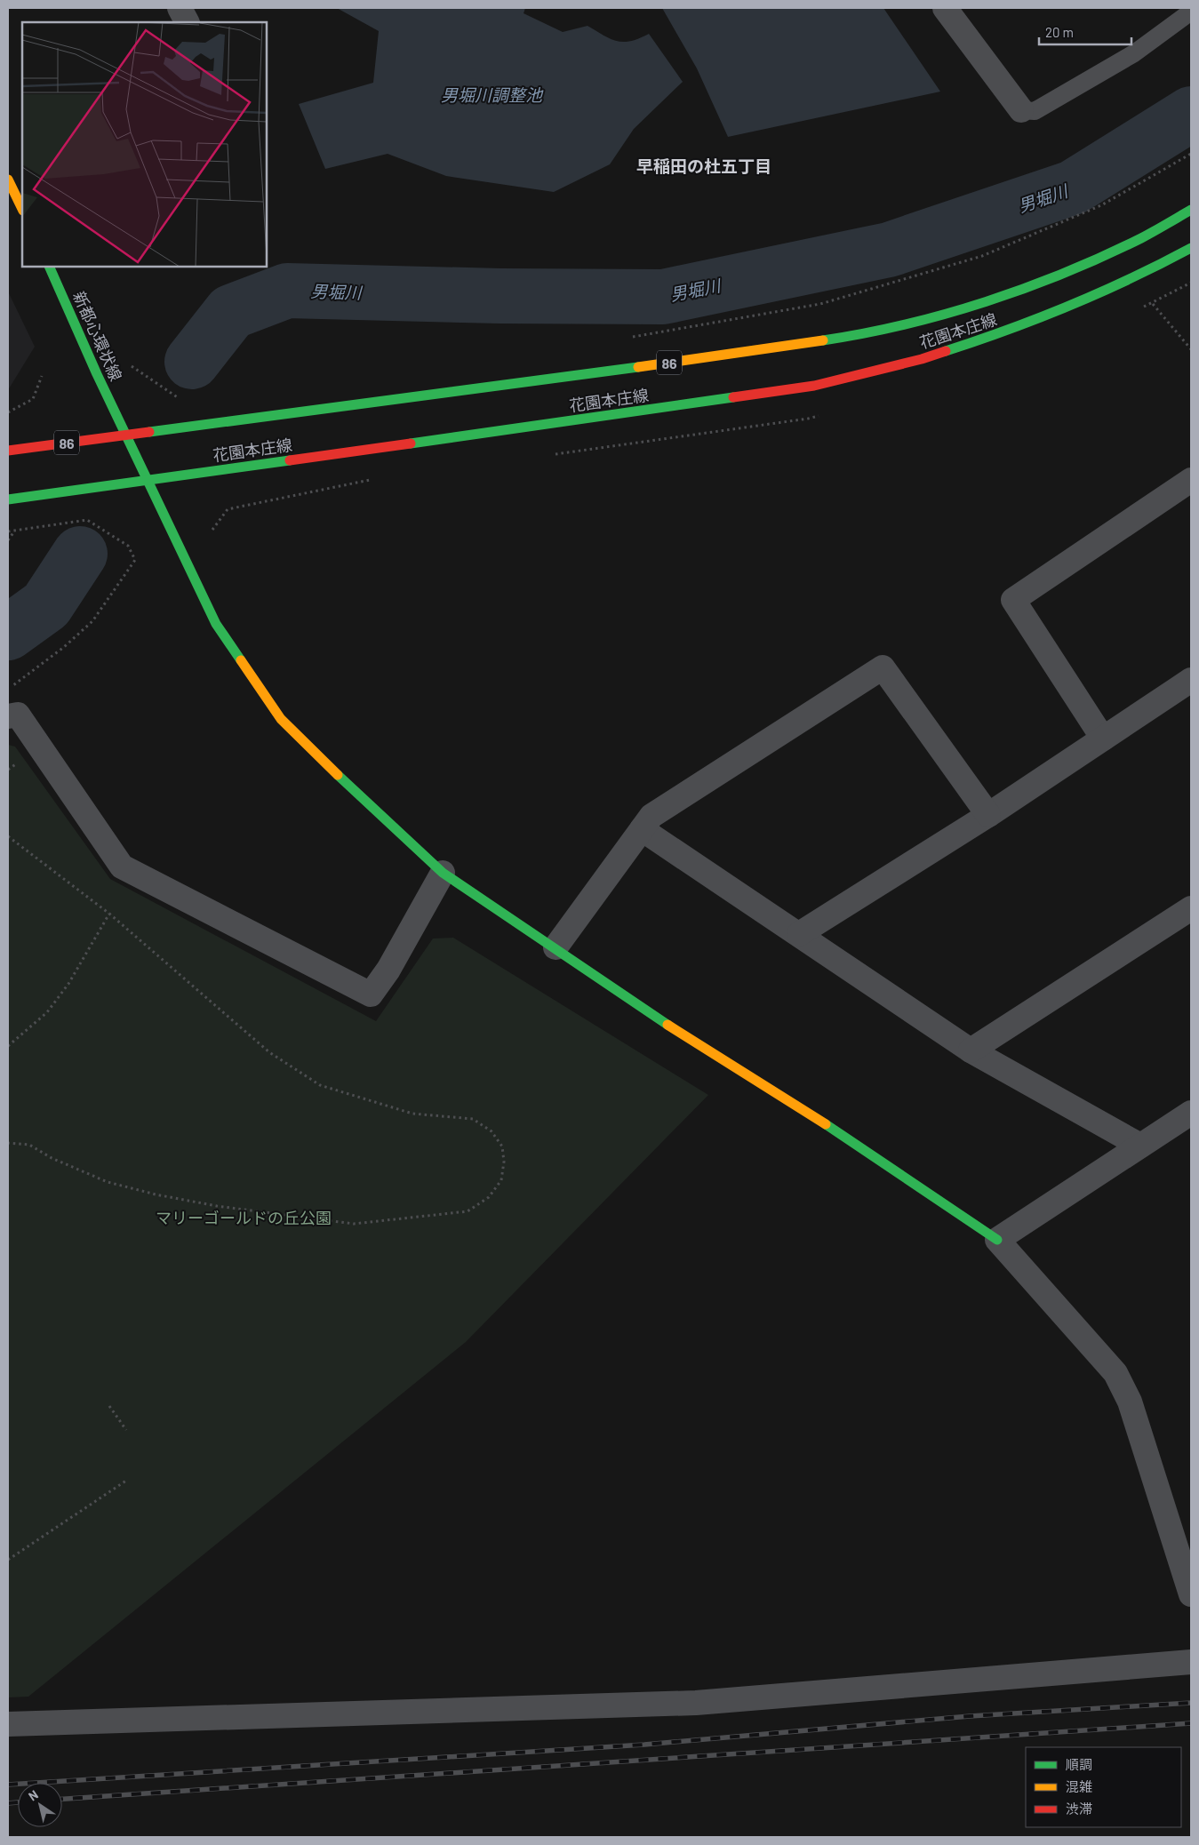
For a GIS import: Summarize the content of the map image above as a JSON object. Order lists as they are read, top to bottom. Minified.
{"streets":{"main road":["花園本庄線","新都心環状線","86"]},"crossings":[["花園本庄線","新都心環状線"]],"districts":["早稲田の杜五丁目"],"water":["男堀川調整池","男堀川"],"parks":["マリーゴールドの丘公園"],"legend":["順調","混雑","渋滞"],"scale_bar":"20 m","north":"top left"}
